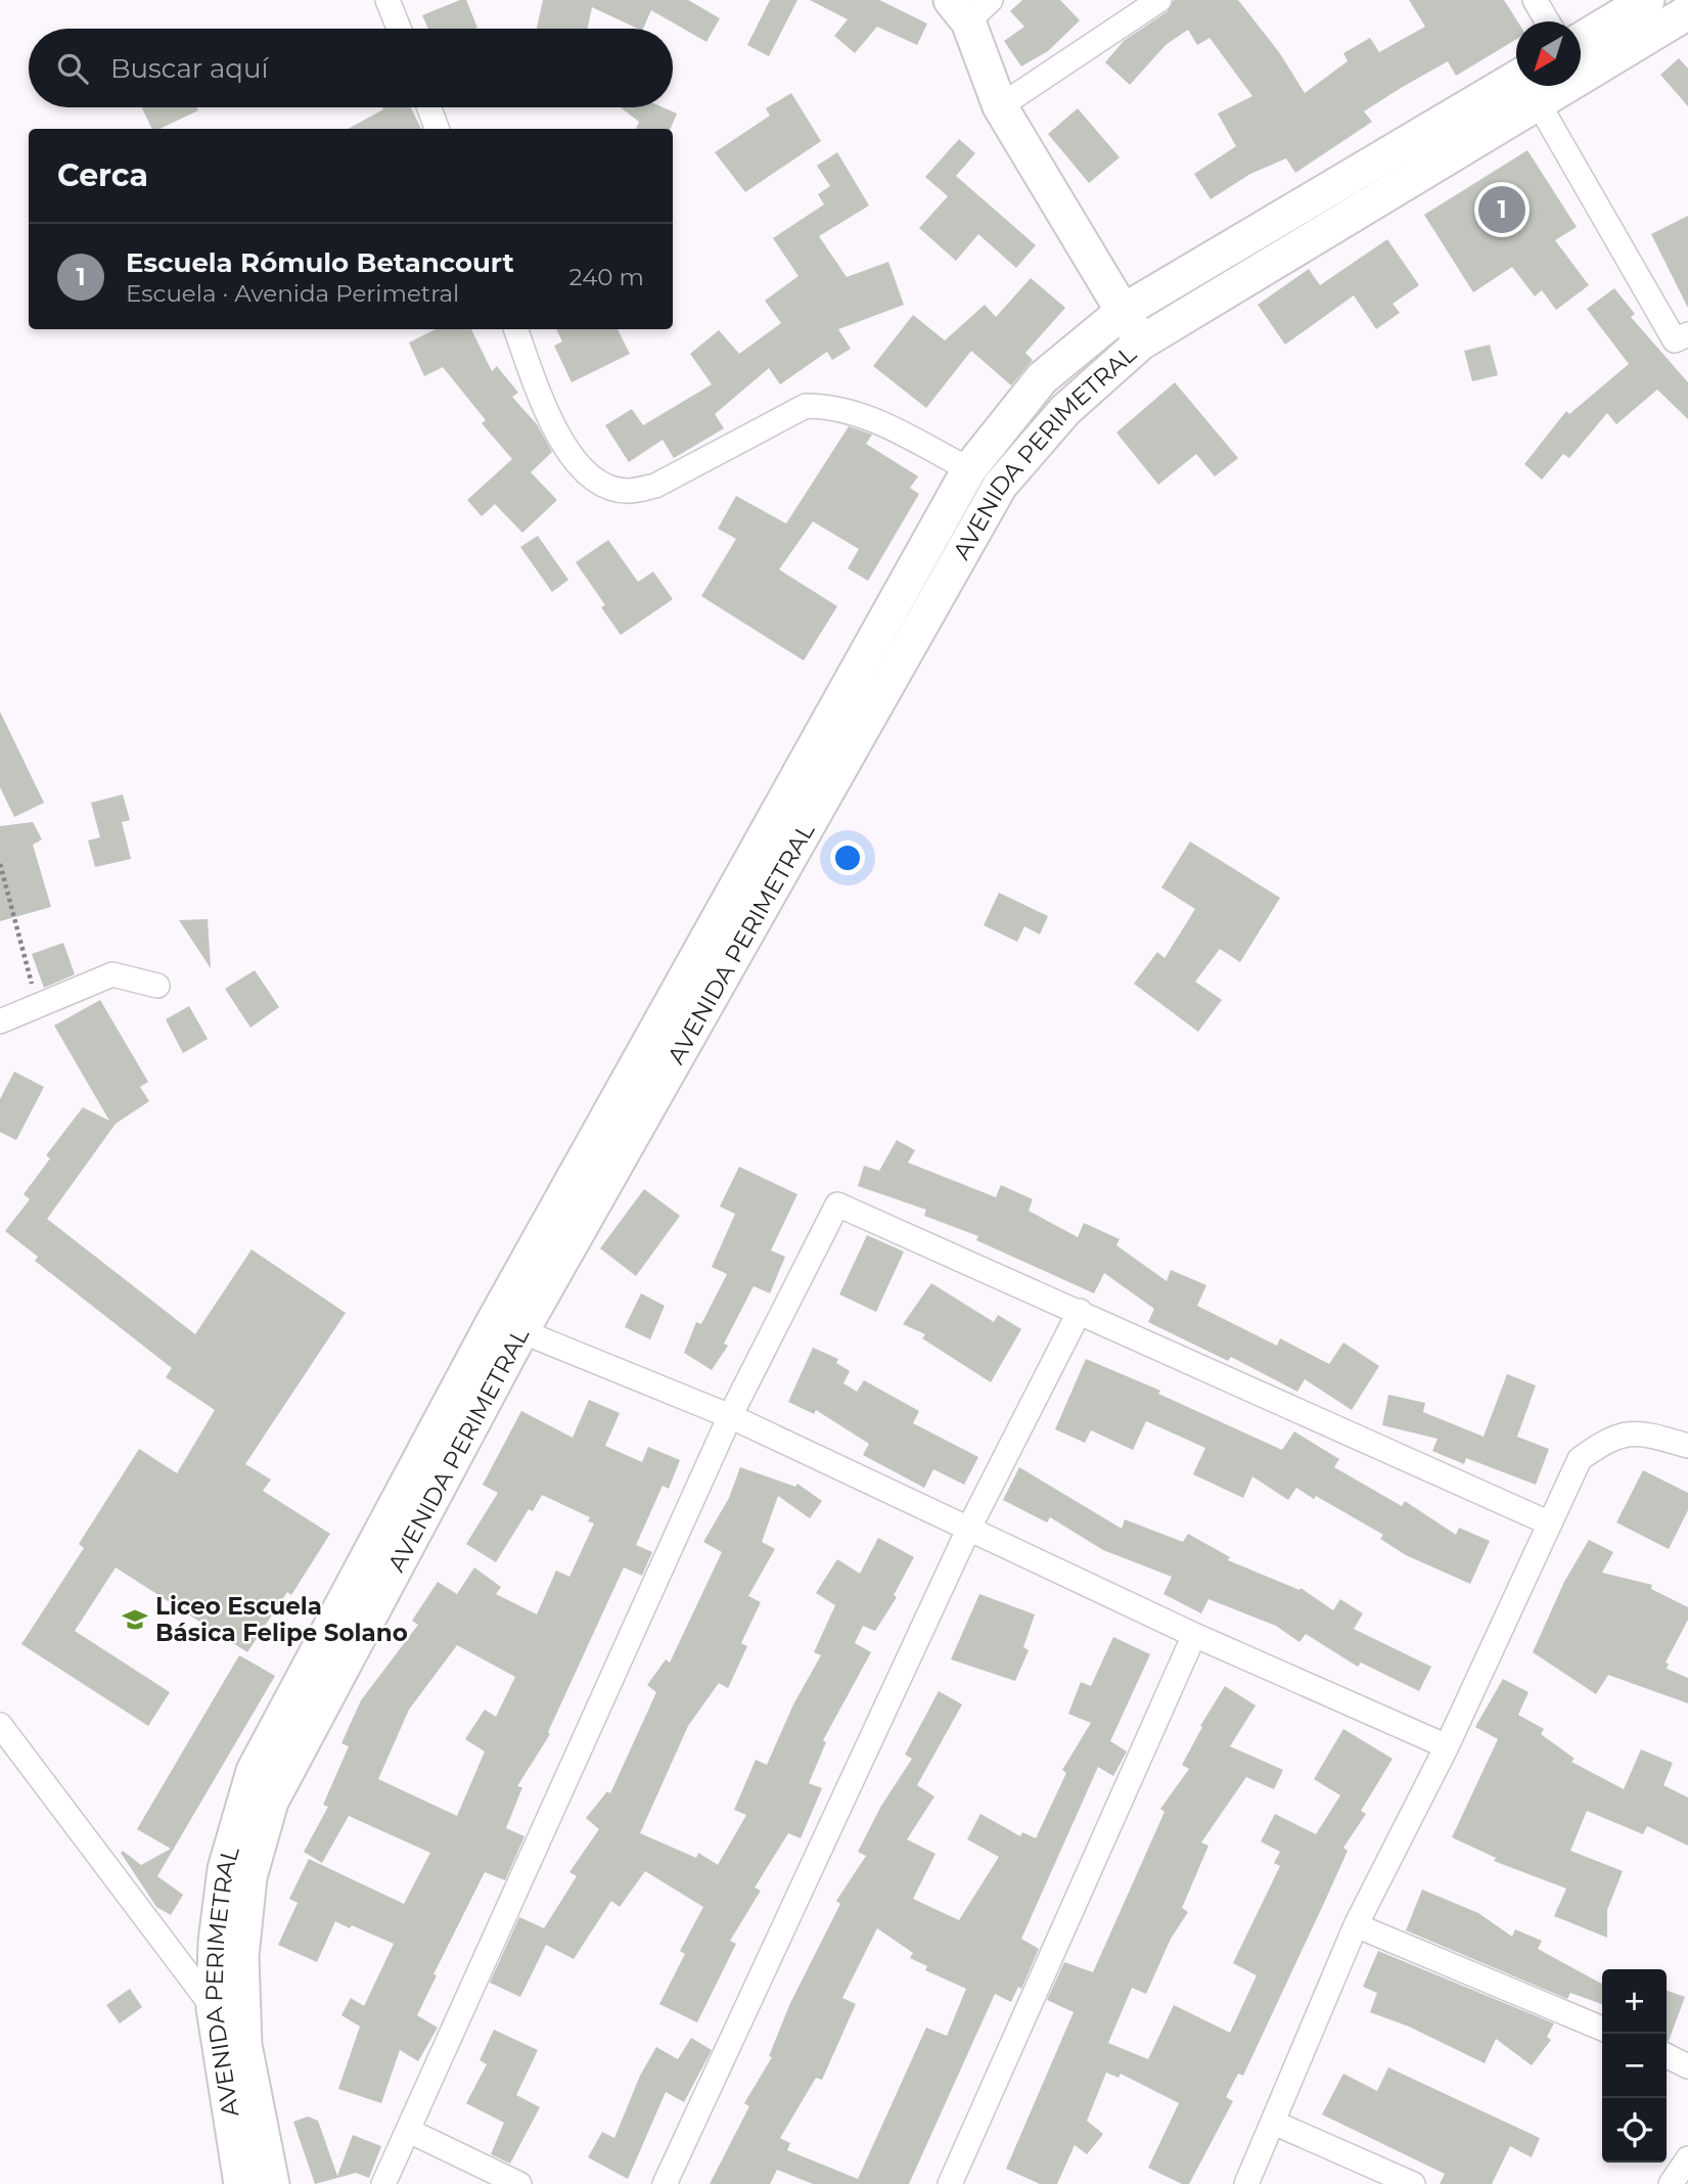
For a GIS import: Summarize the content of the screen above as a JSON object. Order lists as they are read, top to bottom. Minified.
{"streets":{"main road":["AVENIDA PERIMETRAL"]},"places":{"school or university":["Liceo Escuela Básica Felipe Solano"]},"north":"bottom left","page":{"search":"Buscar aquí","heading":"Cerca","pins":"1","list":[{"mark":"1","name":"Escuela Rómulo Betancourt","note":"Escuela · Avenida Perimetral","value":"240 m"}],"map_buttons":["+","−"]}}
